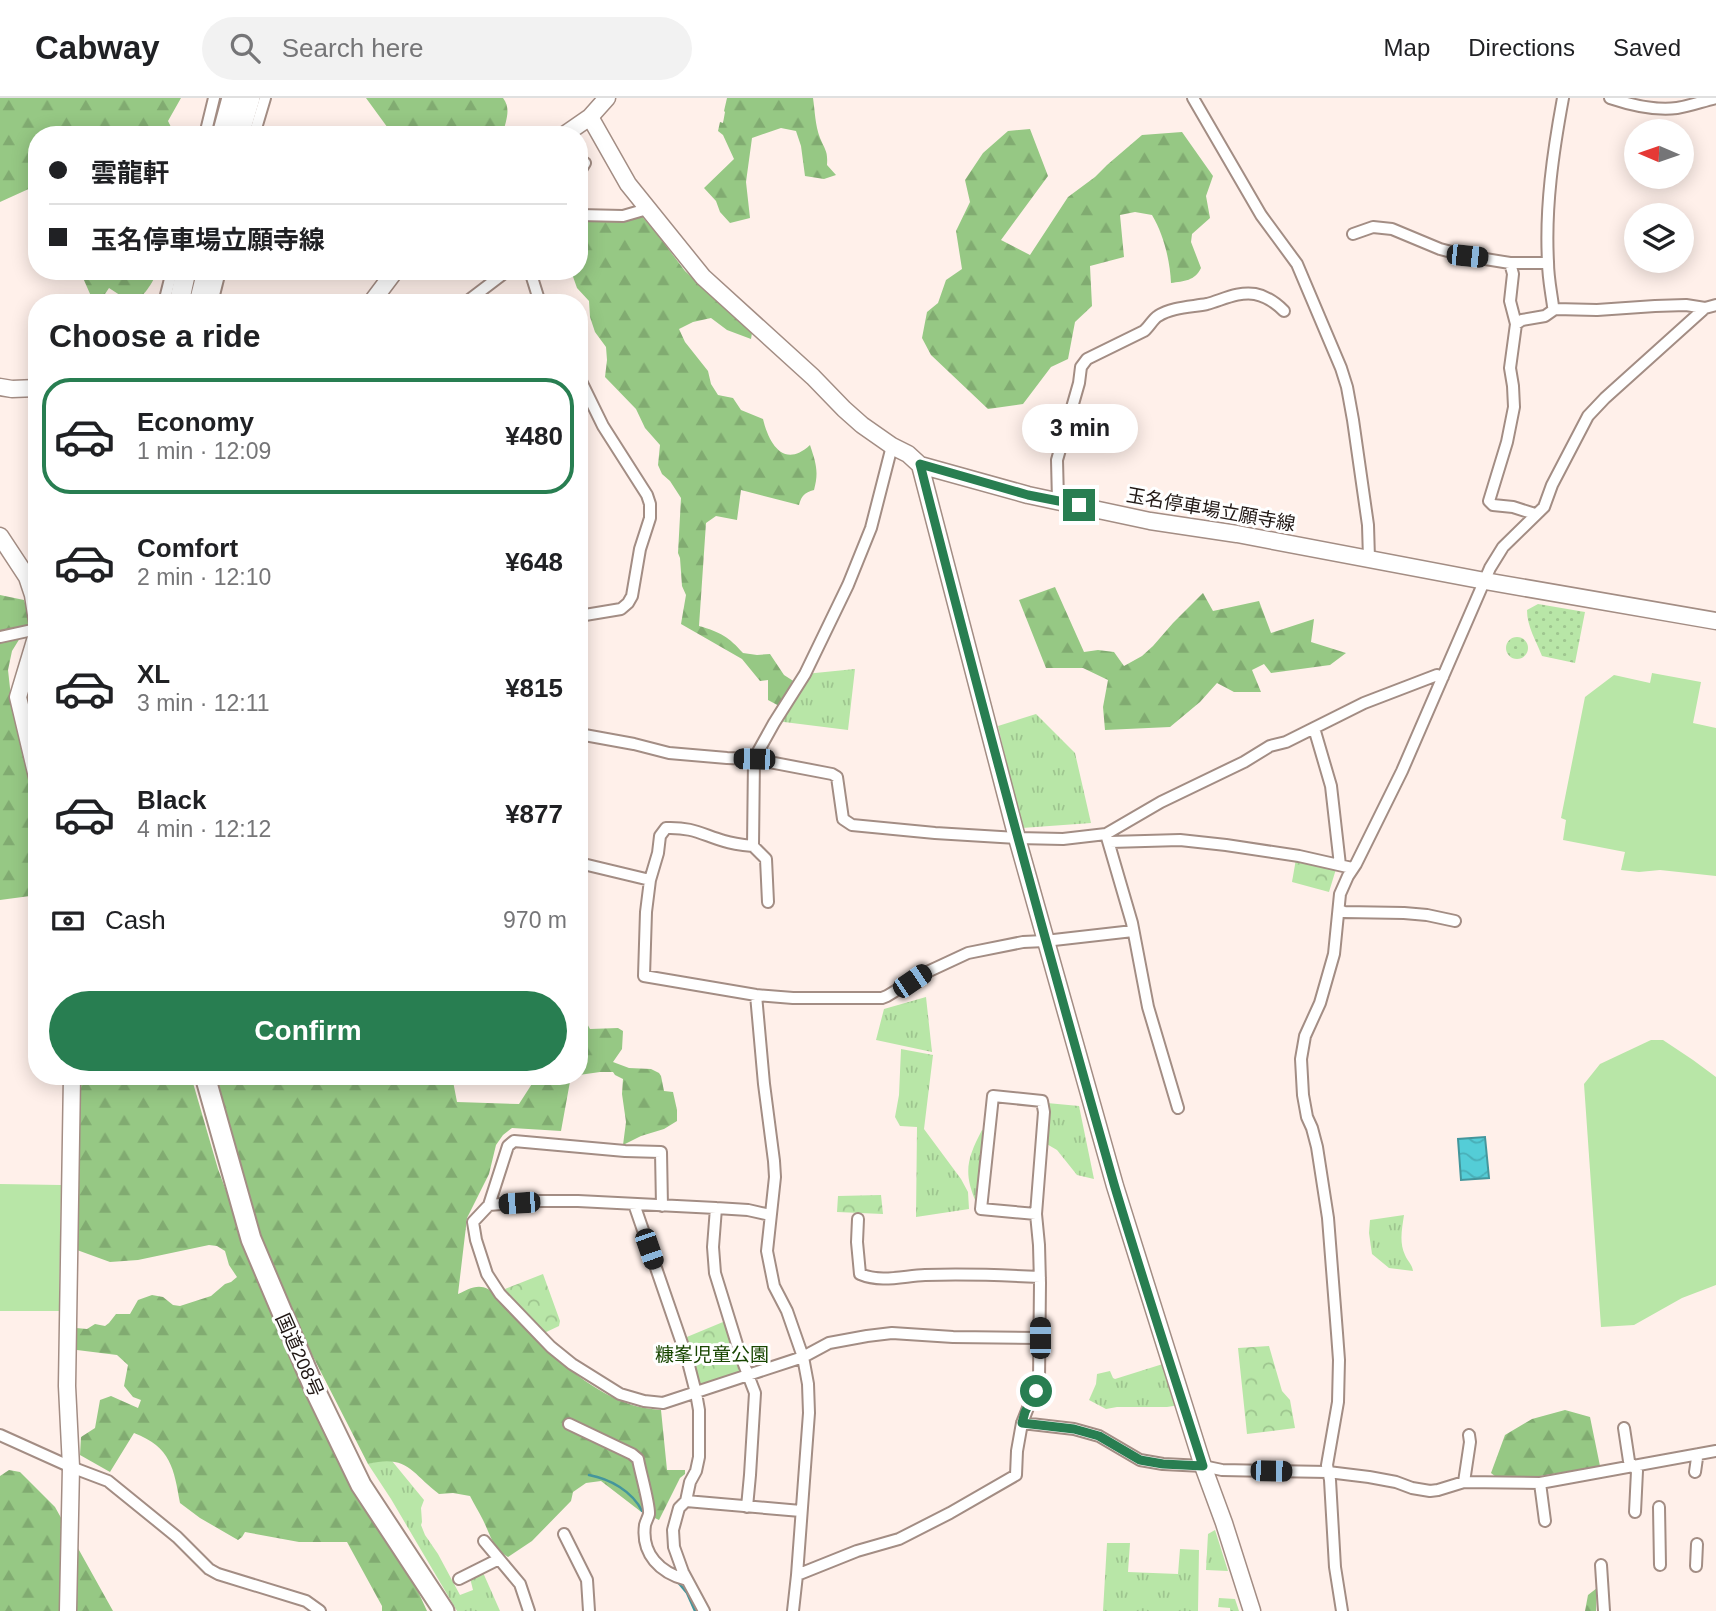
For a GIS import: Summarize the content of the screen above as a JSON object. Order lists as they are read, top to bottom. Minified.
{"streets":{"highway":["国道208号"],"street":["玉名停車場立願寺線"]},"parks":["糠峯児童公園"],"north":"left","page":{"header":"Cabway","search":"Search here","nav":["Map","Directions","Saved"],"banner":["雲龍軒","玉名停車場立願寺線"],"heading":"Choose a ride","list":[{"name":"Economy","note":"1 min · 12:09","value":"¥480"},{"name":"Comfort","note":"2 min · 12:10","value":"¥648"},{"name":"XL","note":"3 min · 12:11","value":"¥815"},{"name":"Black","note":"4 min · 12:12","value":"¥877"}],"bubble":"3 min","pay":["Cash","970 m"],"buttons":"Confirm"}}
